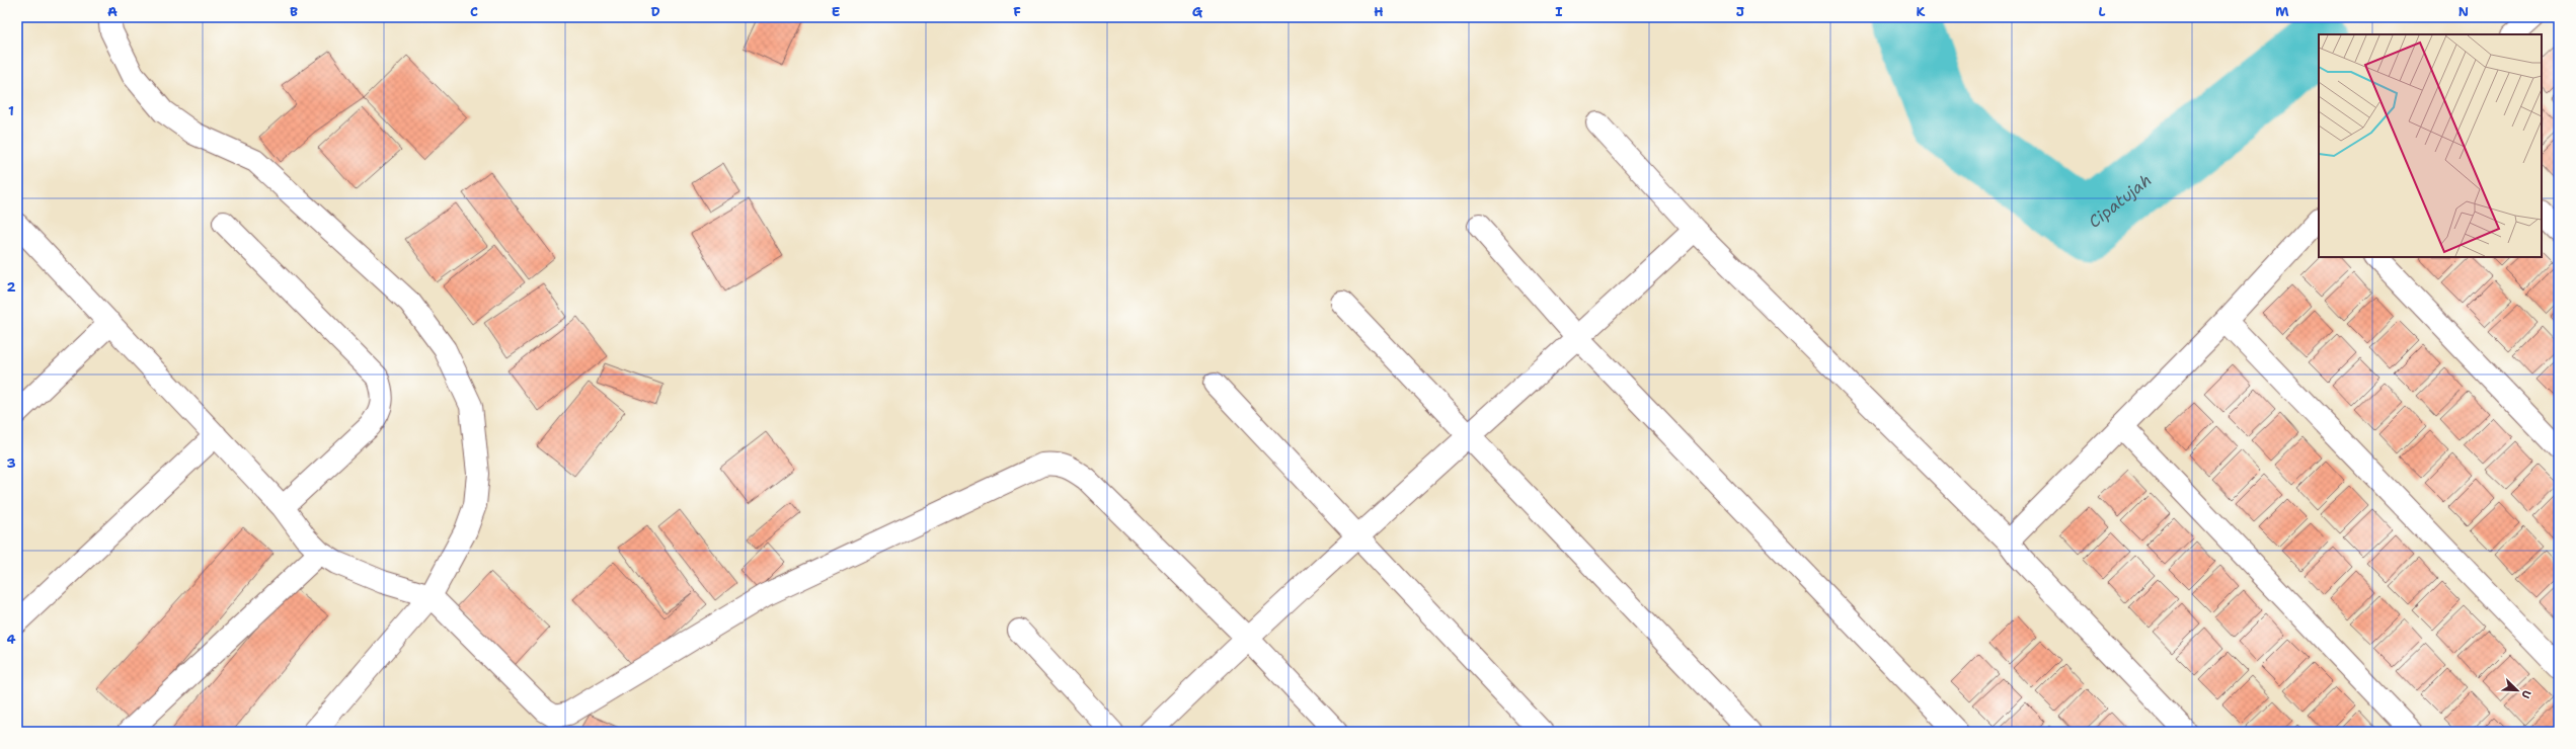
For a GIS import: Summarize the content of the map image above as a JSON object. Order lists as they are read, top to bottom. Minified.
{"water":["Cipatujah"],"north":"bottom right","grid":{"columns":["A","B","C","D","E","F","G","H","I","J","K","L","M","N"],"rows":["1","2","3","4"]}}
